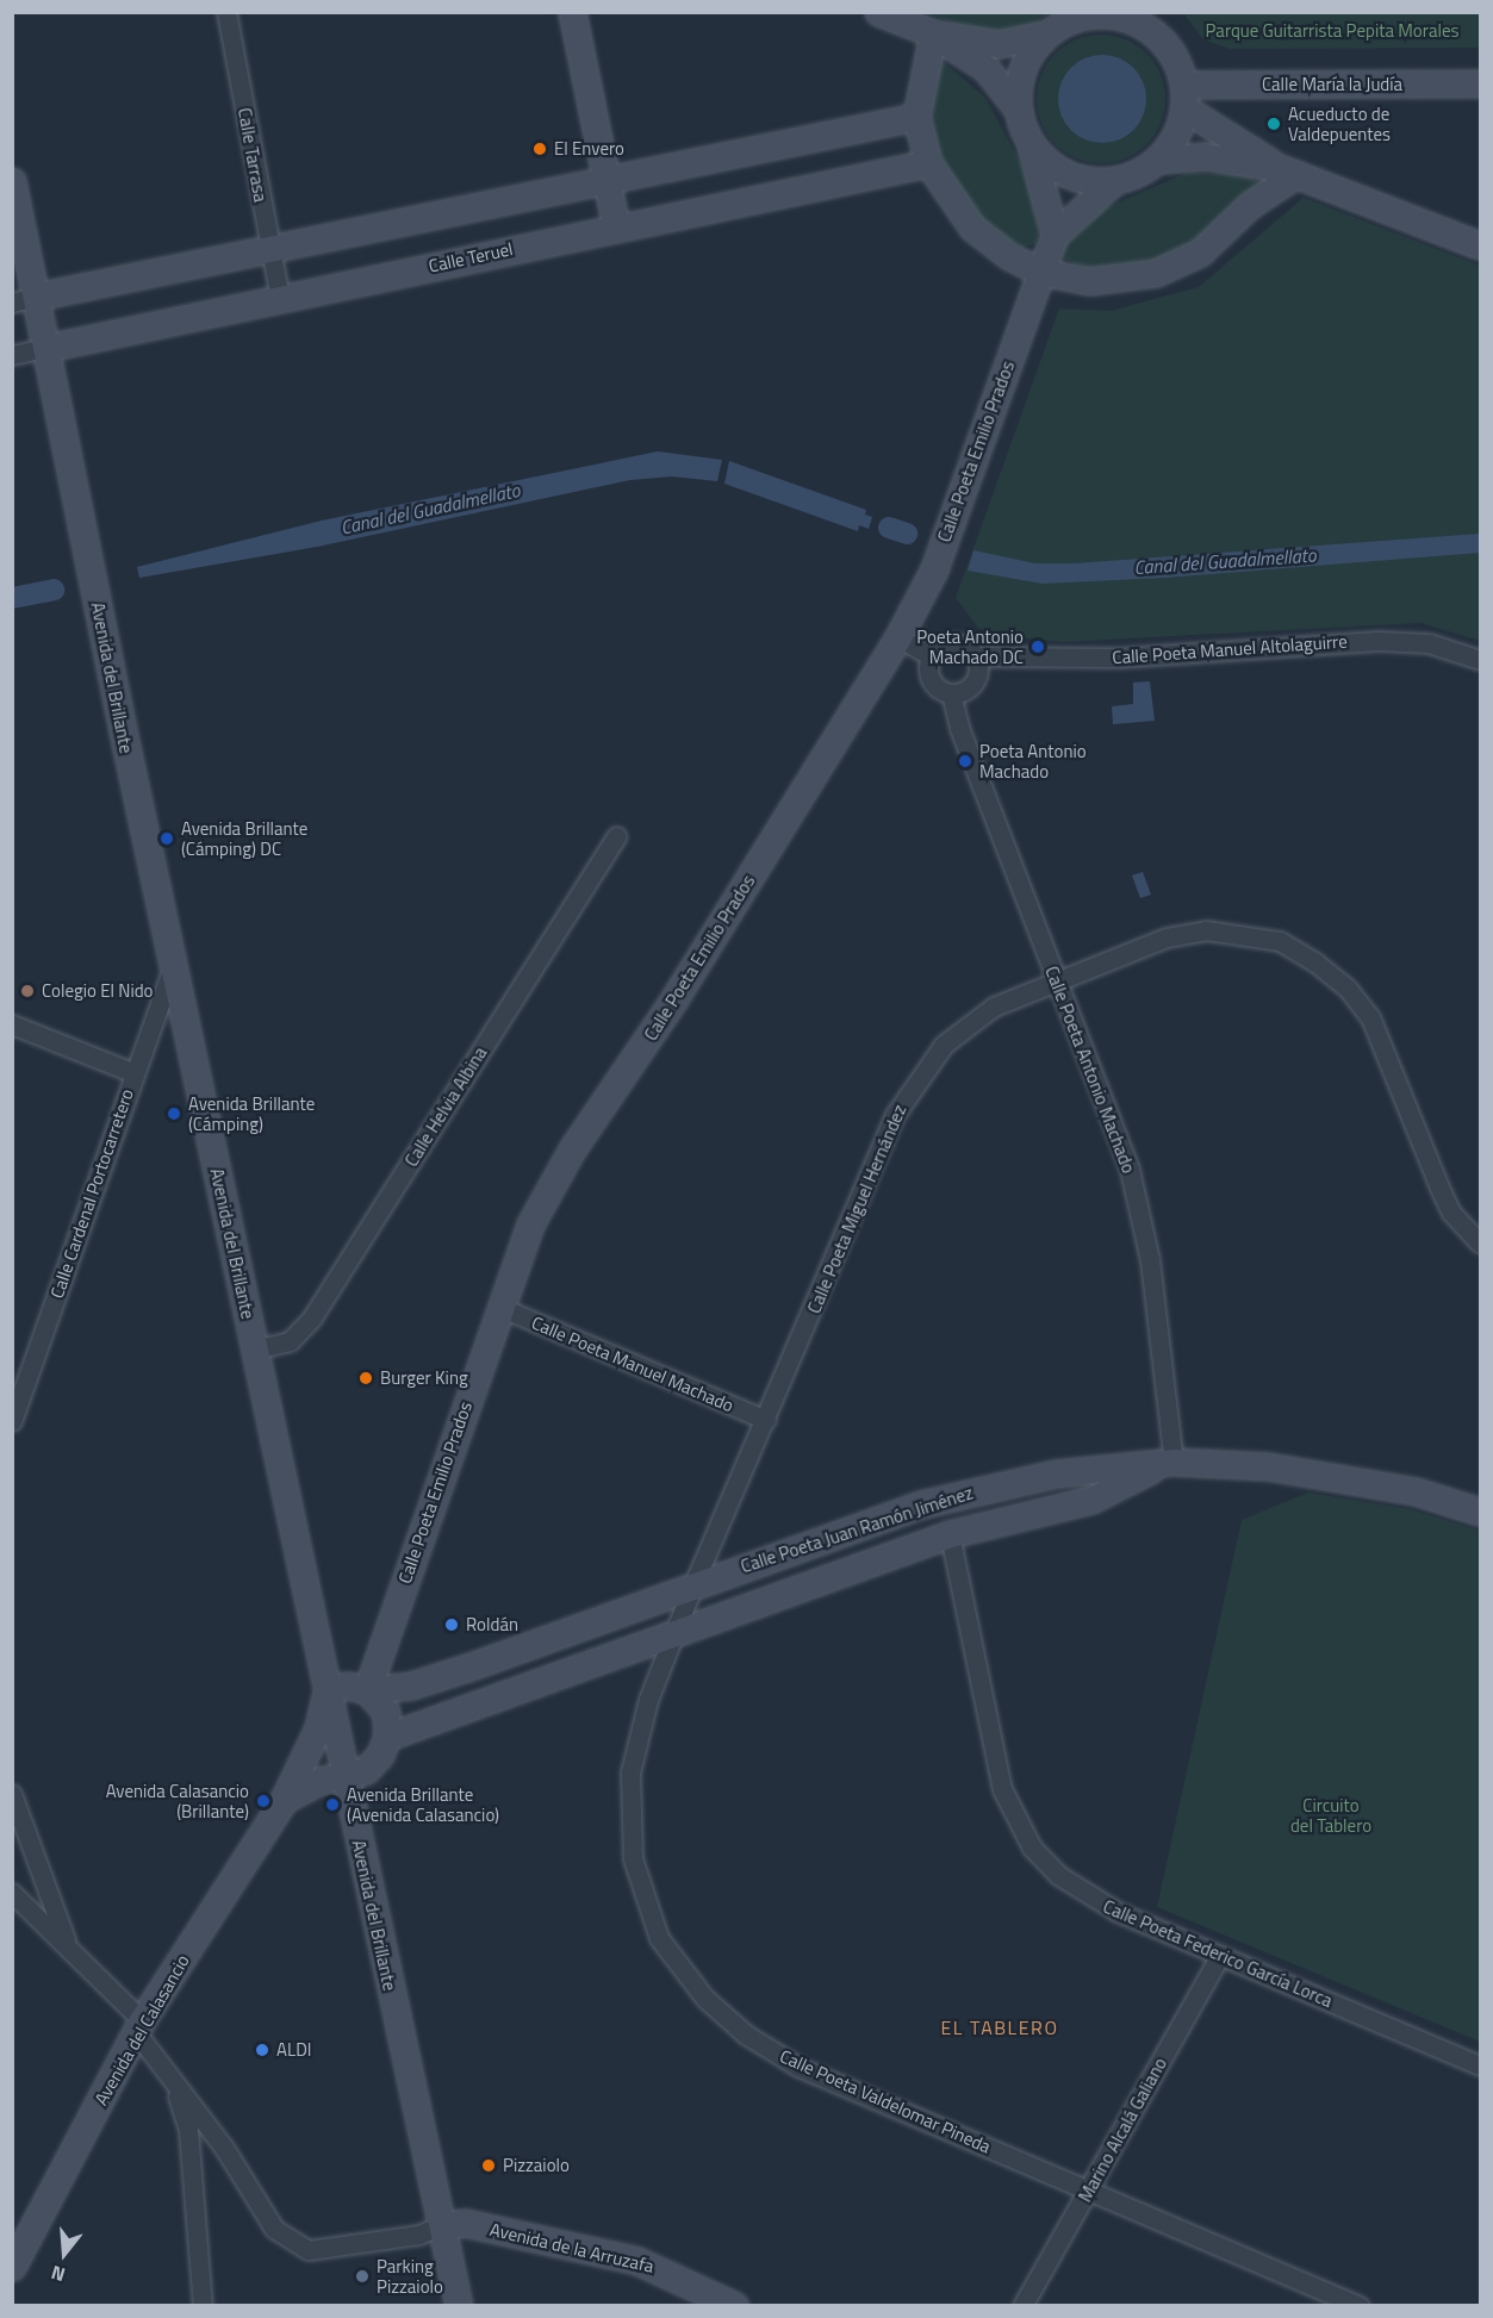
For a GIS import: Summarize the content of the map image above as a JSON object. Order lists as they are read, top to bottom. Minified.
{"streets":{"main road":["Calle María la Judía","Calle Teruel","Calle Poeta Emilio Prados","Avenida del Brillante","Calle Poeta Juan Ramón Jiménez","Avenida del Calasancio","Avenida de la Arruzafa"],"street":["Calle Tarrasa","Calle Poeta Manuel Altolaguirre","Calle Poeta Antonio Machado","Calle Helvia Albina","Calle Cardenal Portocarretero","Calle Poeta Miguel Hernández","Calle Poeta Manuel Machado","Calle Poeta Federico García Lorca","Calle Poeta Valdelomar Pineda","Marino Alcalá Galiano"]},"crossings":[["Calle Tarrasa","Calle Teruel"],["Calle Teruel","Avenida del Brillante"],["Calle Poeta Emilio Prados","Calle Poeta Manuel Machado"],["Calle Poeta Emilio Prados","Calle Poeta Juan Ramón Jiménez"],["Calle Poeta Manuel Altolaguirre","Calle Poeta Antonio Machado"],["Avenida del Brillante","Calle Helvia Albina"],["Avenida del Brillante","Calle Cardenal Portocarretero"],["Avenida del Brillante","Calle Poeta Juan Ramón Jiménez"],["Avenida del Brillante","Avenida del Calasancio"],["Avenida del Brillante","Avenida de la Arruzafa"],["Calle Poeta Antonio Machado","Calle Poeta Miguel Hernández"],["Calle Poeta Antonio Machado","Calle Poeta Juan Ramón Jiménez"],["Calle Poeta Miguel Hernández","Calle Poeta Manuel Machado"],["Calle Poeta Miguel Hernández","Calle Poeta Juan Ramón Jiménez"],["Calle Poeta Miguel Hernández","Calle Poeta Valdelomar Pineda"],["Calle Poeta Juan Ramón Jiménez","Calle Poeta Federico García Lorca"],["Calle Poeta Juan Ramón Jiménez","Avenida del Calasancio"],["Calle Poeta Juan Ramón Jiménez","Calle Poeta Valdelomar Pineda"],["Calle Poeta Federico García Lorca","Marino Alcalá Galiano"],["Calle Poeta Valdelomar Pineda","Marino Alcalá Galiano"]],"districts":["EL TABLERO"],"water":["Canal del Guadalmellato"],"parks":["Parque Guitarrista Pepita Morales","Circuito del Tablero"],"places":["Acueducto de Valdepuentes","El Envero","Poeta Antonio Machado DC","Poeta Antonio Machado","Avenida Brillante (Cámping) DC","Colegio El Nido","Avenida Brillante (Cámping)","Burger King","Roldán","Avenida Calasancio (Brillante)","Avenida Brillante (Avenida Calasancio)","ALDI","Pizzaiolo","Parking Pizzaiolo"],"north":"bottom"}
